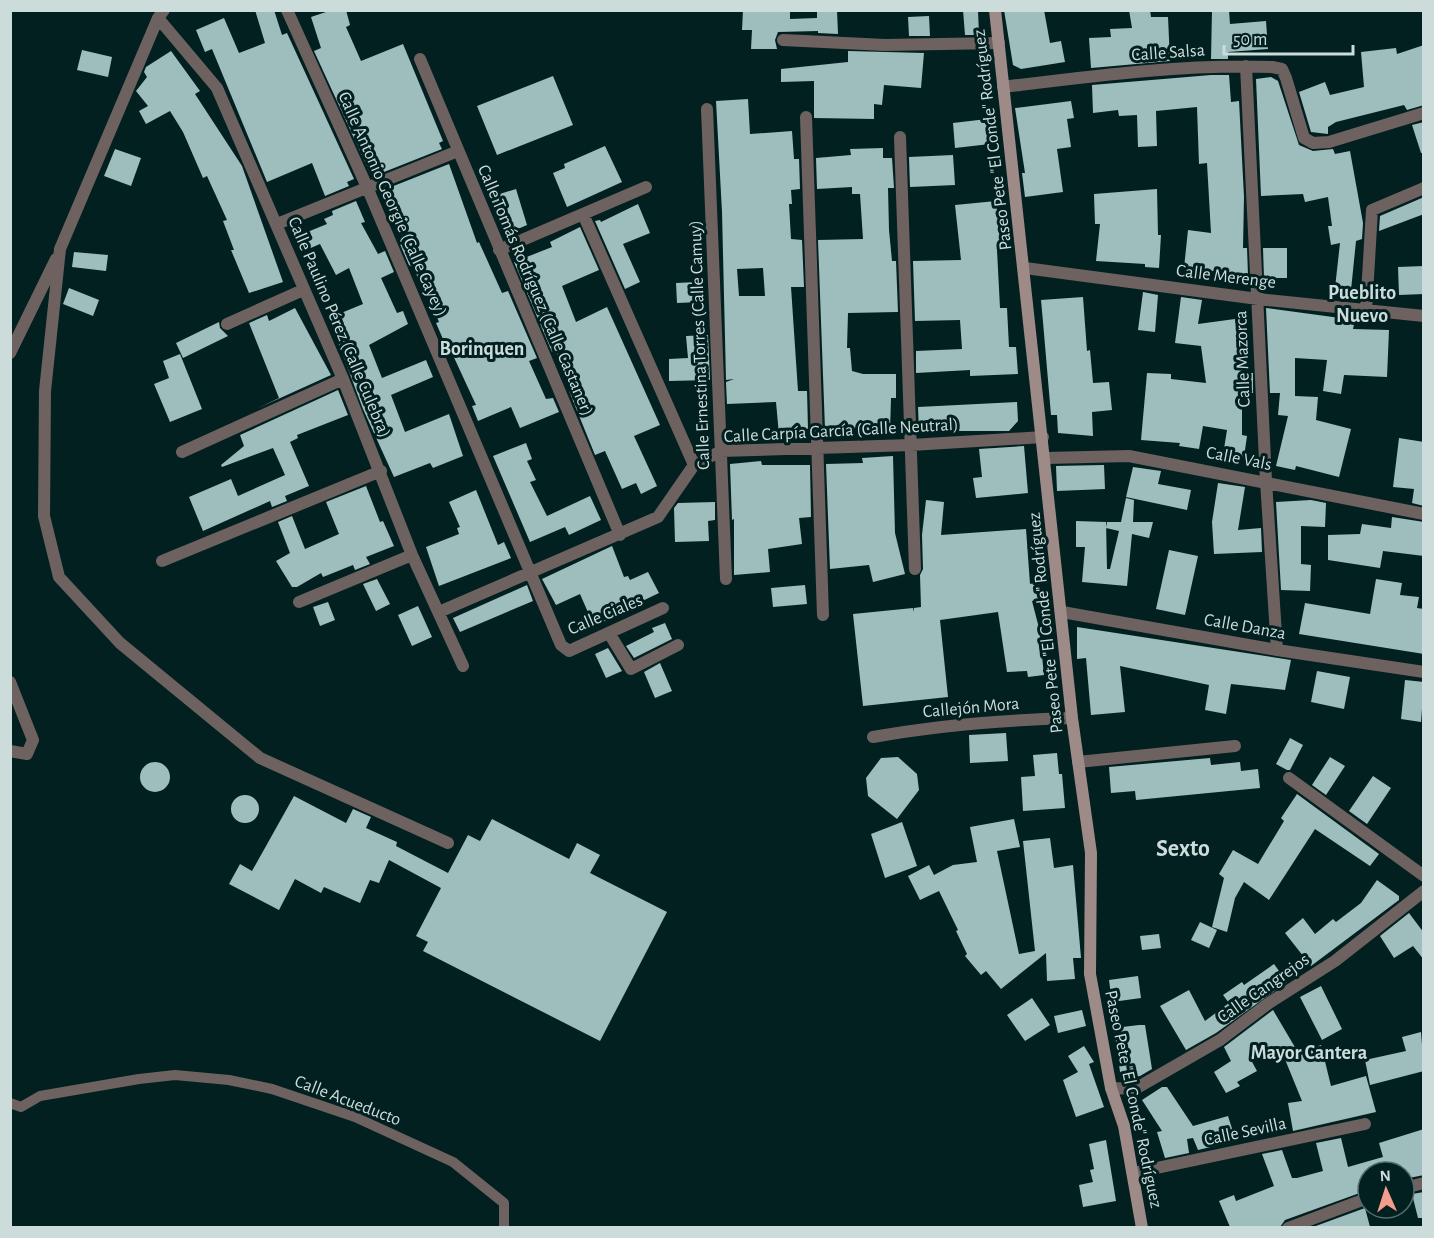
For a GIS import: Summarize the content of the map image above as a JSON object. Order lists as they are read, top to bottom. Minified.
{"streets":{"street":["Calle Salsa","Paseo Pete \"El Conde\" Rodríguez","Calle Antonio Georgie (Calle Cayey)","Calle Merenge","Calle Tomás Rodríguez (Calle Castaner)","Calle Paulino Pérez (Calle Culebra)","Calle Ernestina Torres (Calle Camuy)","Calle Mazorca","Calle Carpía García (Calle Neutral)","Calle Vals","Calle Ciales","Calle Danza","Callejón Mora","Calle Cangrejos","Calle Sevilla"],"lane":["Calle Acueducto"]},"crossings":[["Calle Salsa","Paseo Pete \"El Conde\" Rodríguez"],["Calle Salsa","Calle Mazorca"],["Paseo Pete \"El Conde\" Rodríguez","Calle Merenge"],["Paseo Pete \"El Conde\" Rodríguez","Calle Carpía García (Calle Neutral)"],["Paseo Pete \"El Conde\" Rodríguez","Calle Vals"],["Paseo Pete \"El Conde\" Rodríguez","Calle Danza"],["Paseo Pete \"El Conde\" Rodríguez","Callejón Mora"],["Paseo Pete \"El Conde\" Rodríguez","Calle Cangrejos"],["Paseo Pete \"El Conde\" Rodríguez","Calle Sevilla"],["Calle Antonio Georgie (Calle Cayey)","Calle Carpía García (Calle Neutral)"],["Calle Antonio Georgie (Calle Cayey)","Calle Ciales"],["Calle Merenge","Calle Mazorca"],["Calle Tomás Rodríguez (Calle Castaner)","Calle Carpía García (Calle Neutral)"],["Calle Paulino Pérez (Calle Culebra)","Calle Carpía García (Calle Neutral)"],["Calle Ernestina Torres (Calle Camuy)","Calle Carpía García (Calle Neutral)"],["Calle Mazorca","Calle Vals"],["Calle Mazorca","Calle Danza"]],"districts":["Pueblito Nuevo","Borinquen","Sexto","Mayor Cantera"],"scale_bar":"50 m","north":"top"}
